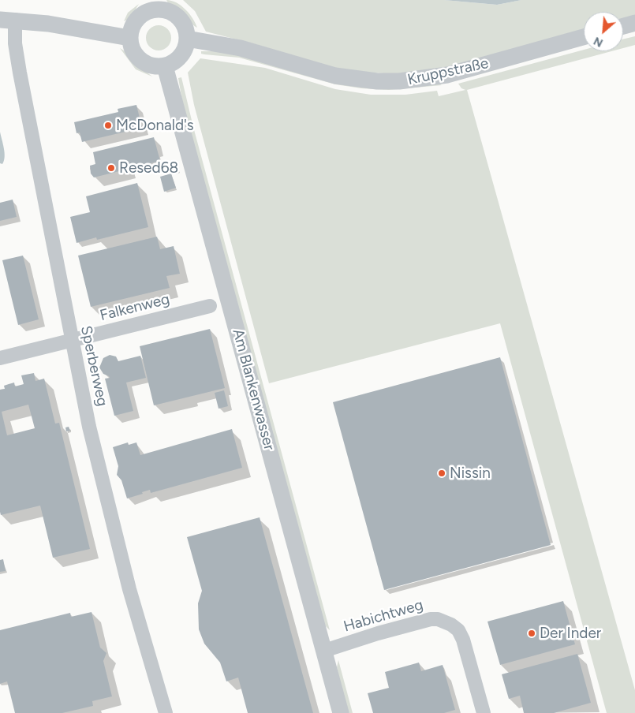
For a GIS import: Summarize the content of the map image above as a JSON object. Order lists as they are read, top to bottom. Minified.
{"streets":{"street":["Kruppstraße","Falkenweg","Sperberweg","Am Blankenwasser","Habichtweg"]},"crossings":[["Kruppstraße","Am Blankenwasser"],["Falkenweg","Sperberweg"],["Am Blankenwasser","Habichtweg"]],"places":["McDonald's","Resed68","Nissin","Der Inder"],"north":"bottom left"}
